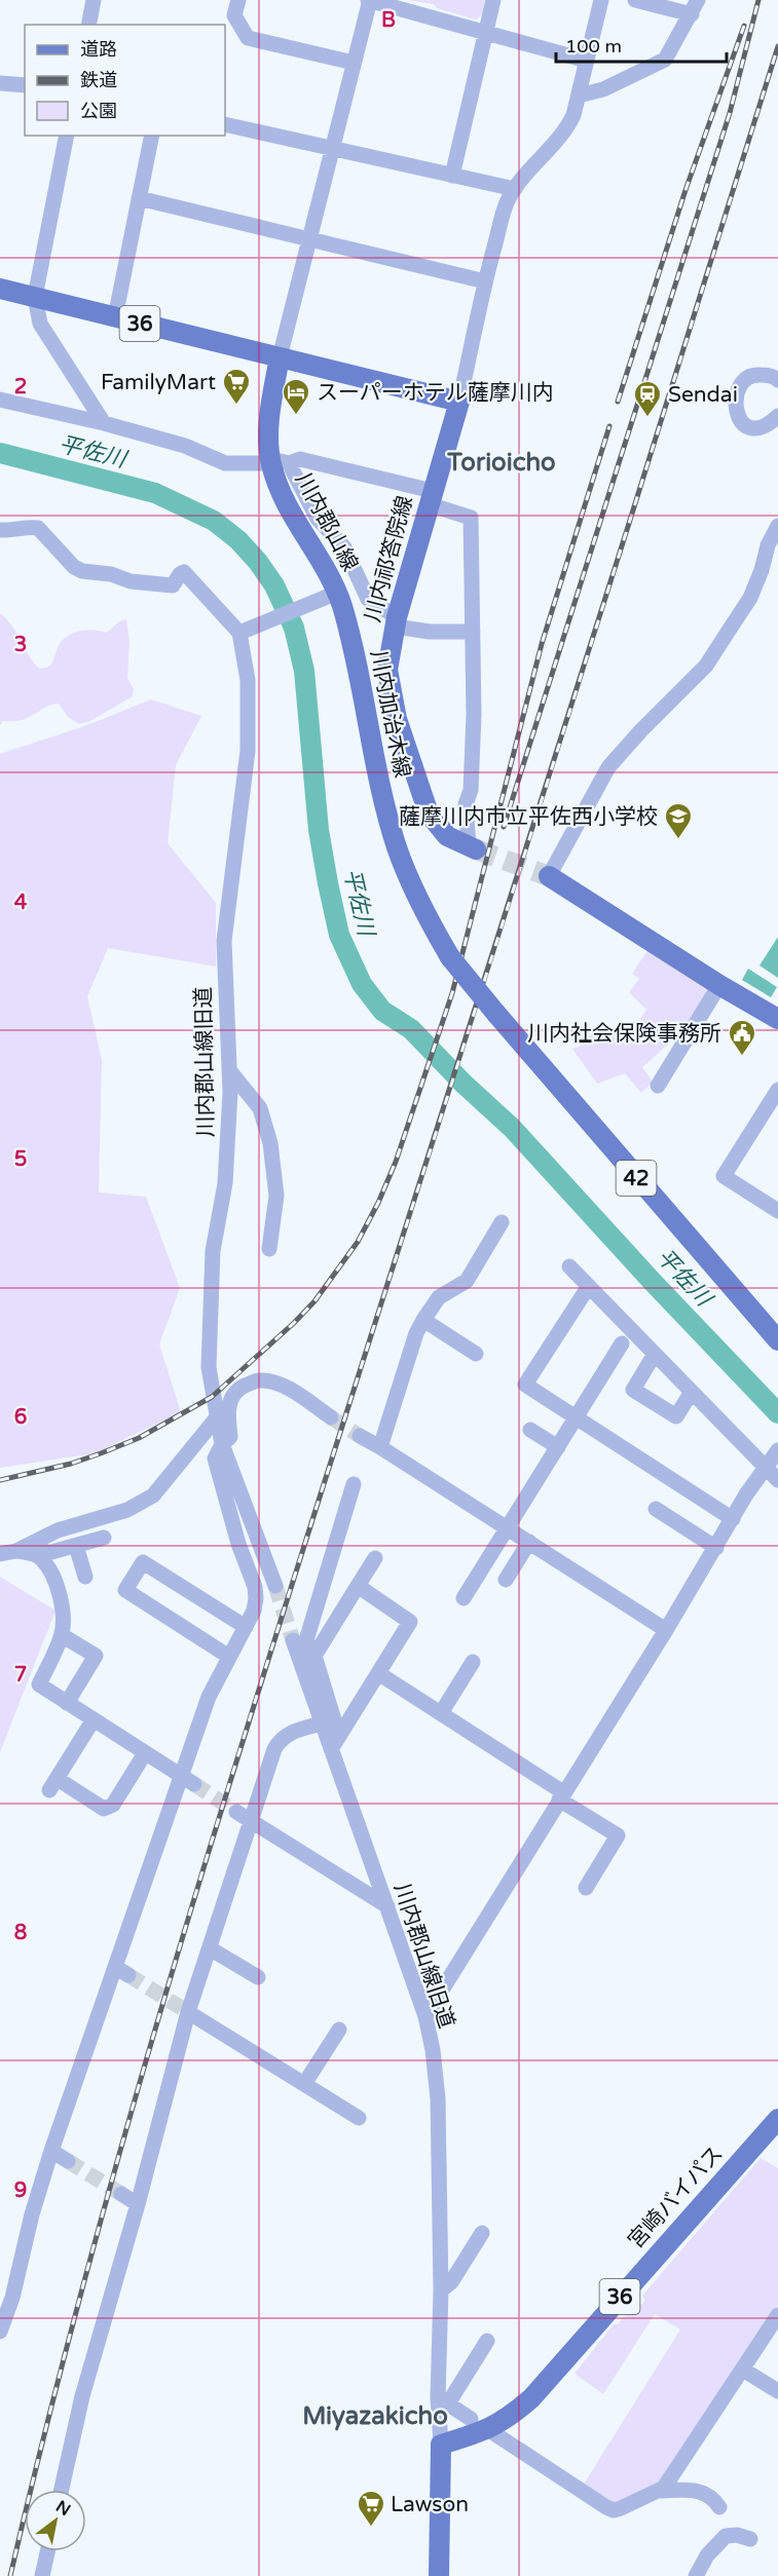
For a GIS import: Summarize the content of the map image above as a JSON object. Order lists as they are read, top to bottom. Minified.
{"streets":{"main road":["36","川内郡山線","川内祁答院線","川内加治木線","42","宮崎バイパス"],"street":["川内郡山線旧道"]},"crossings":[["36","川内郡山線"],["川内郡山線","川内加治木線"],["川内郡山線旧道","宮崎バイパス"]],"districts":["Torioicho","Miyazakicho"],"water":["平佐川"],"places":{"supermarket":["FamilyMart","Lawson"],"hotel":["スーパーホテル薩摩川内"],"station":["Sendai"],"school or university":["薩摩川内市立平佐西小学校"],"public building":["川内社会保険事務所"]},"legend":["道路","鉄道","公園"],"scale_bar":"100 m","north":"top right","grid":{"columns":["B"],"rows":["2","3","4","5","6","7","8","9"]}}
